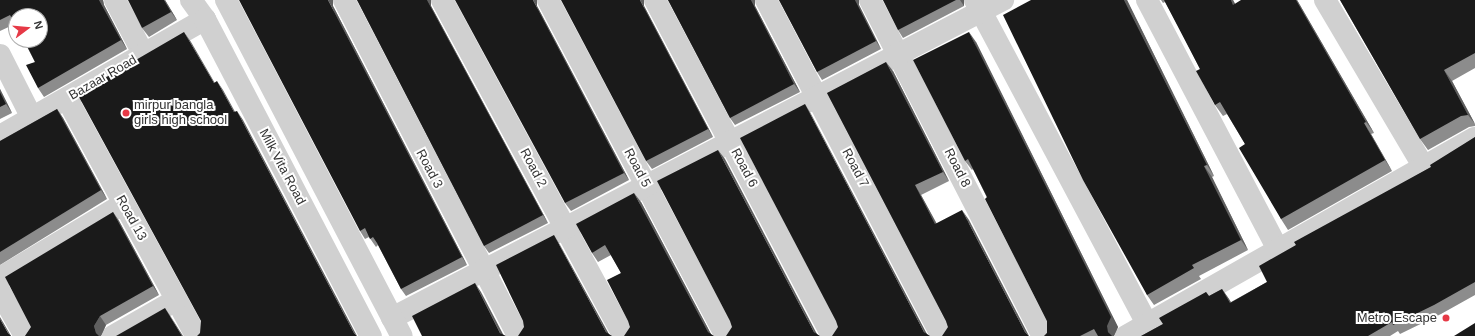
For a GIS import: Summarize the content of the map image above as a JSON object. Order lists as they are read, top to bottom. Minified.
{"streets":{"street":["Bazaar Road","Milk Vita Road","Road 2","Road 5","Road 6","Road 7","Road 8","Road 3","Road 13"]},"crossings":[["Bazaar Road","Milk Vita Road"],["Bazaar Road","Road 13"]],"places":["mirpur bangla girls high school","Metro Escape"],"north":"right"}
